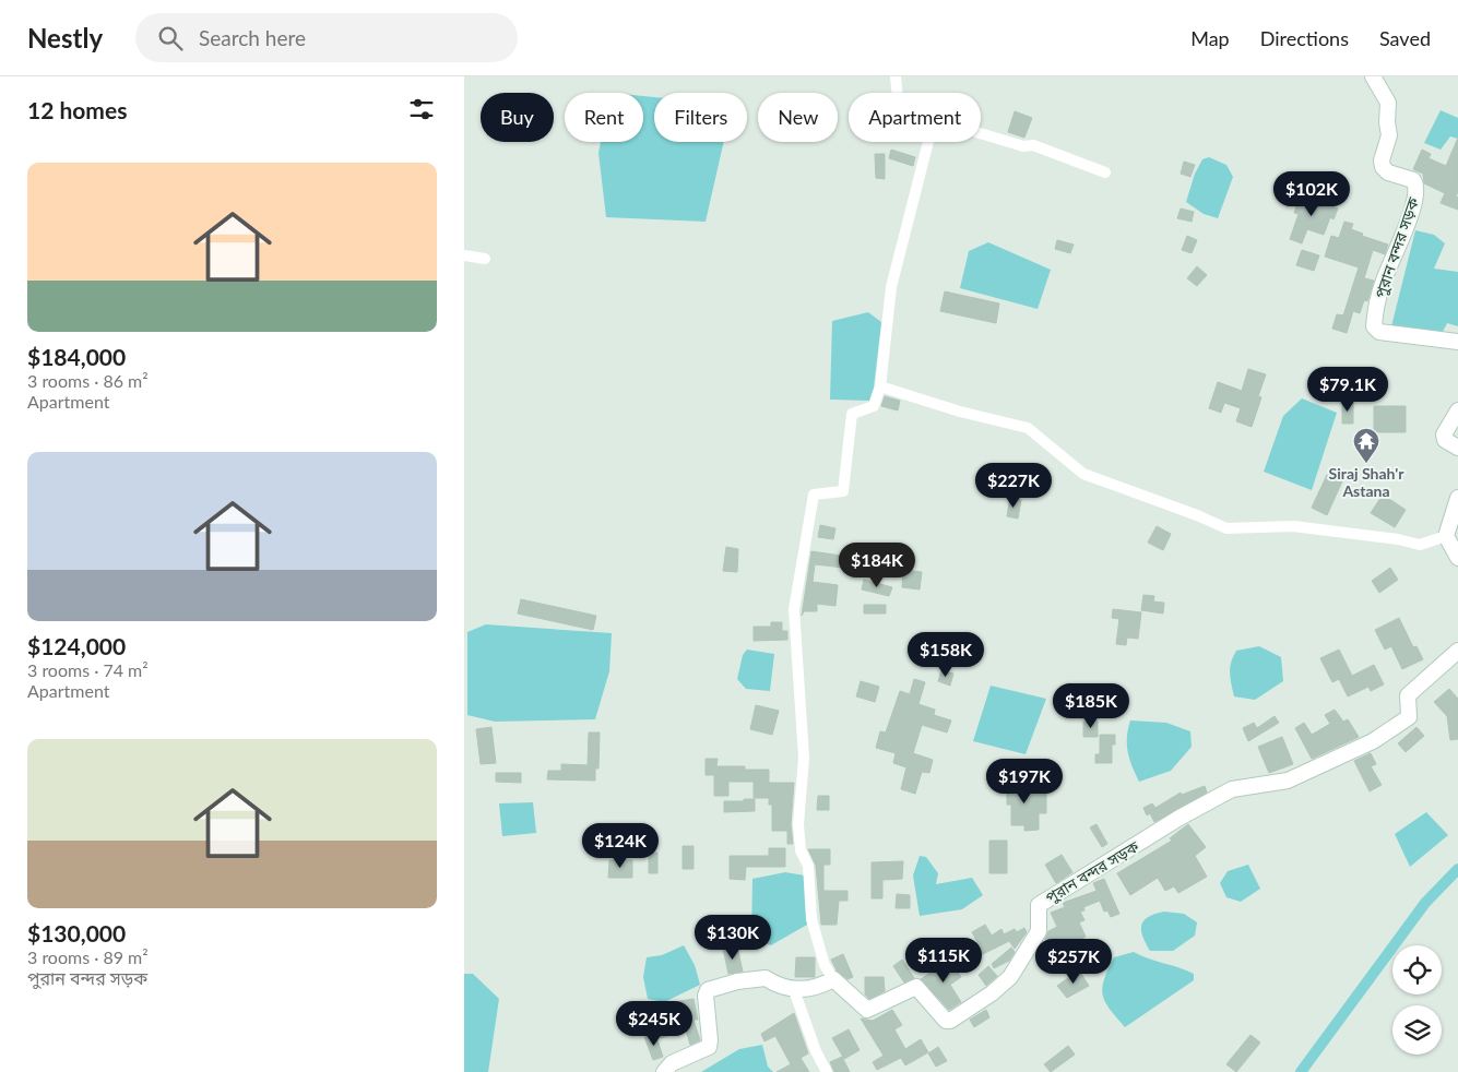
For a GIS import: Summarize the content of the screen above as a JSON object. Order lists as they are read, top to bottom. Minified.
{"streets":{"street":["পুরান বন্দর সড়ক"]},"places":{"temple":["Siraj Shah'r Astana"]},"page":{"header":"Nestly","search":"Search here","nav":["Map","Directions","Saved"],"heading":"12 homes","chip":["Buy","Rent","Filters","New","Apartment"],"list":[{"name":"$184,000","note":"3 rooms · 86 m² · Apartment"},{"name":"$124,000","note":"3 rooms · 74 m² · Apartment"},{"name":"$130,000","note":"3 rooms · 89 m² · পুরান বন্দর সড়ক"}],"price":["$102K","$79.1K","$227K","$184K","$158K","$185K","$197K","$124K","$130K","$115K","$257K","$245K"]}}
